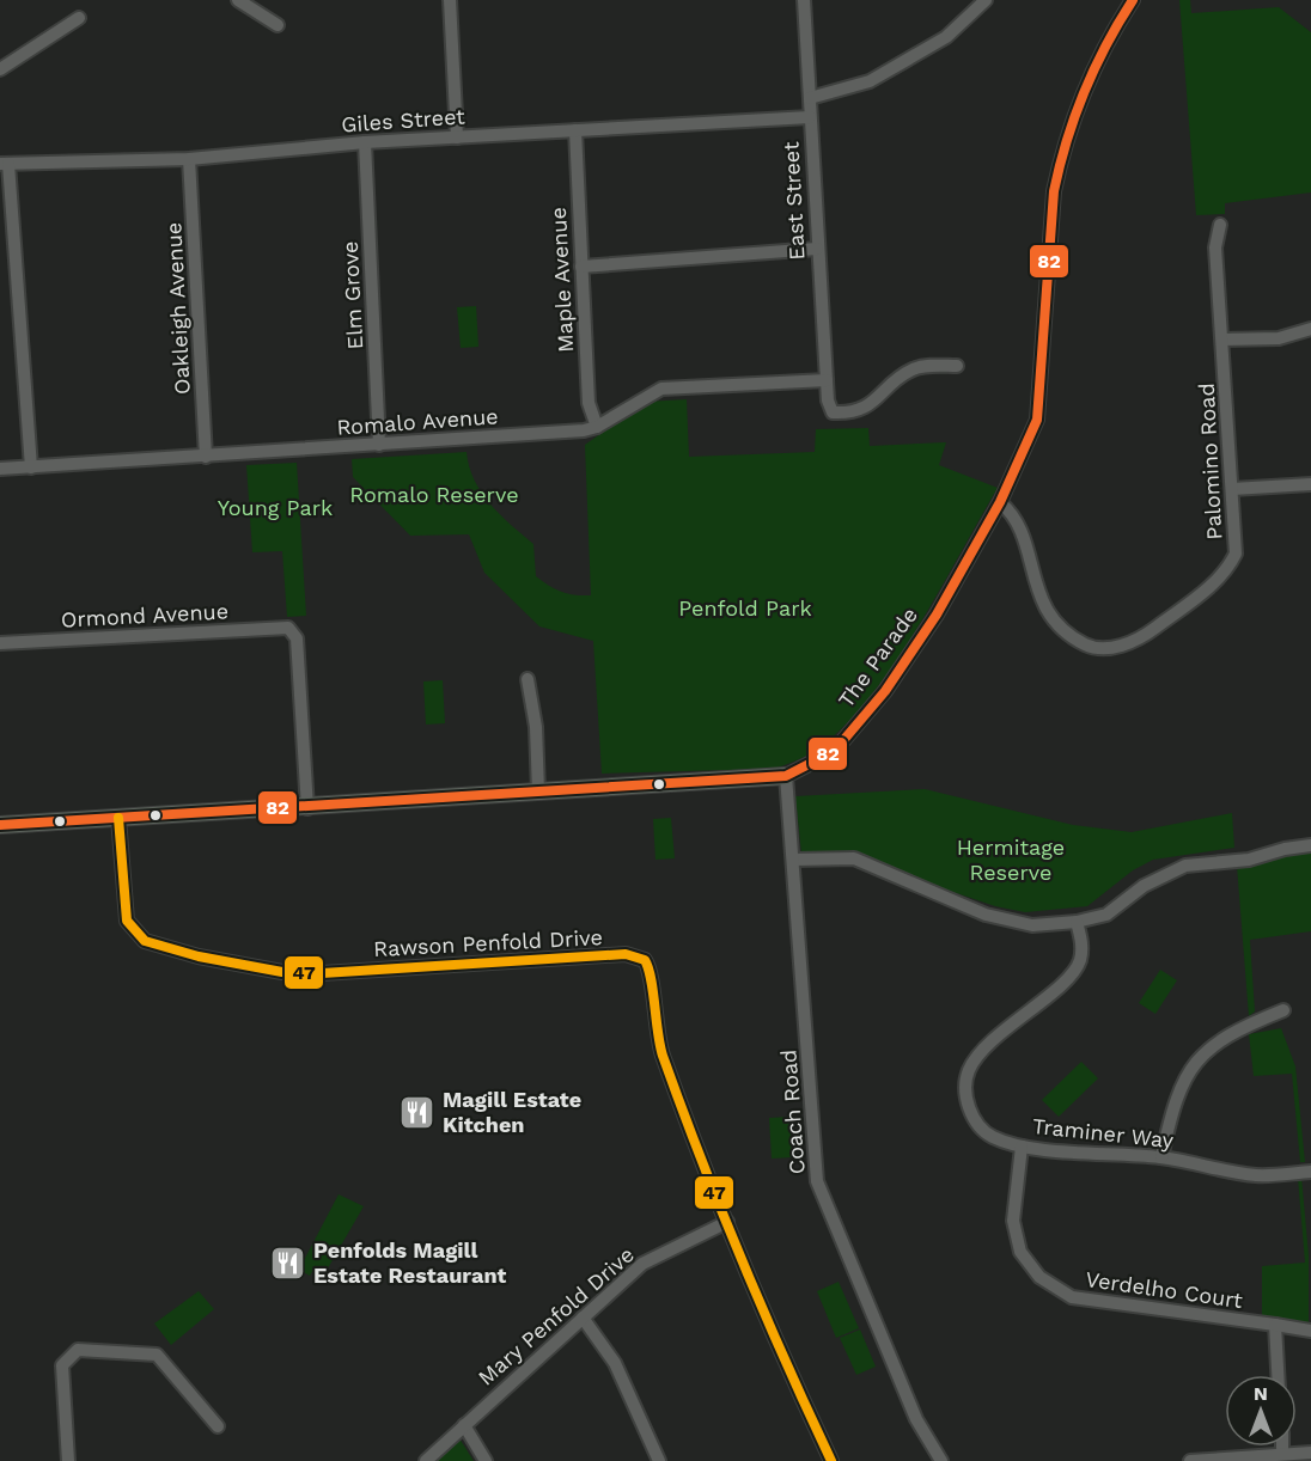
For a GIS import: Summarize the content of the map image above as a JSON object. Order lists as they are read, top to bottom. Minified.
{"streets":{"main road":["The Parade"],"street":["Giles Street","East Street","Maple Avenue","Elm Grove","Oakleigh Avenue","Romalo Avenue","Palomino Road","Ormond Avenue","Rawson Penfold Drive","Coach Road","Traminer Way","Verdelho Court","Mary Penfold Drive"]},"crossings":[["Giles Street","East Street"],["Giles Street","Maple Avenue"],["Giles Street","Elm Grove"],["Giles Street","Oakleigh Avenue"],["East Street","Romalo Avenue"],["Maple Avenue","Romalo Avenue"],["Elm Grove","Romalo Avenue"],["Oakleigh Avenue","Romalo Avenue"],["Palomino Road","The Parade"],["Ormond Avenue","The Parade"],["The Parade","Rawson Penfold Drive"],["The Parade","Coach Road"],["Rawson Penfold Drive","Mary Penfold Drive"],["Traminer Way","Verdelho Court"]],"parks":["Romalo Reserve","Young Park","Penfold Park","Hermitage Reserve"],"places":{"restaurant":["Magill Estate Kitchen","Penfolds Magill Estate Restaurant"]},"lines":["transit line 82","transit line 47"],"north":"top"}
